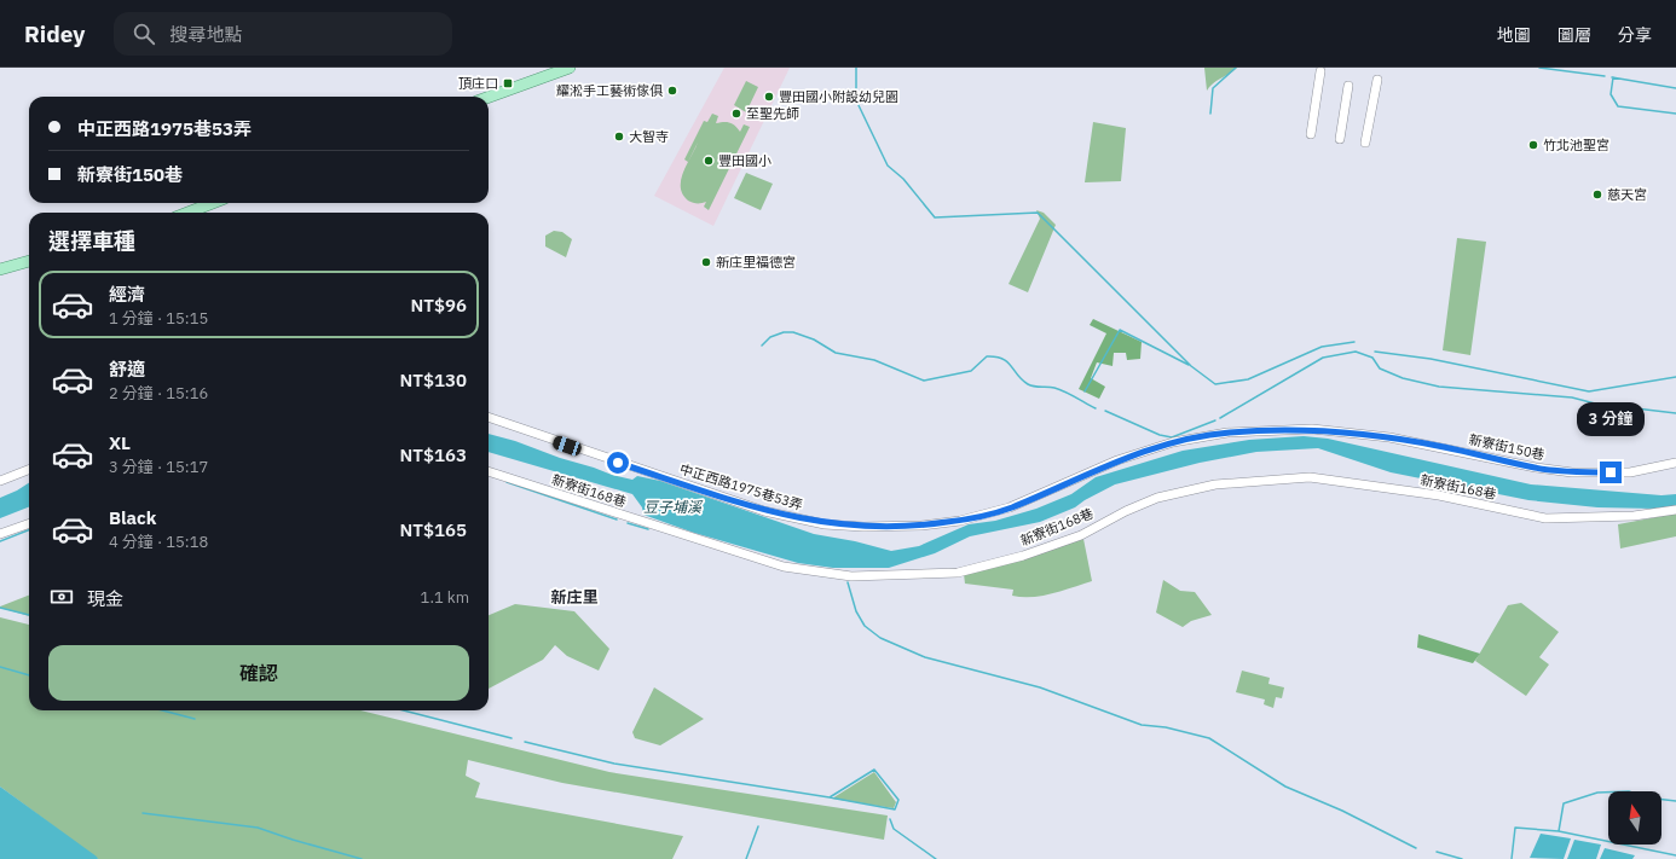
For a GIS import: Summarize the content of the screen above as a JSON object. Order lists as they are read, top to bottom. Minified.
{"streets":{"street":["新寮街150巷","中正西路1975巷53弄","新寮街168巷"]},"crossings":[["新寮街150巷","中正西路1975巷53弄"]],"districts":["新庄里"],"water":["豆子埔溪"],"places":{"transit":["頂庄口"],"other":["耀淞手工藝術傢俱","豐田國小附設幼兒園","至聖先師","大智寺","竹北池聖宮","豐田國小","慈天宮","新庄里福德宮"]},"north":"top","page":{"header":"Ridey","search":"搜尋地點","nav":["地圖","圖層","分享"],"banner":["中正西路1975巷53弄","新寮街150巷"],"heading":"選擇車種","list":[{"name":"經濟","note":"1 分鐘 · 15:15","value":"NT$96"},{"name":"舒適","note":"2 分鐘 · 15:16","value":"NT$130"},{"name":"XL","note":"3 分鐘 · 15:17","value":"NT$163"},{"name":"Black","note":"4 分鐘 · 15:18","value":"NT$165"}],"bubble":"3 分鐘","pay":["現金","1.1 km"],"buttons":"確認"}}
